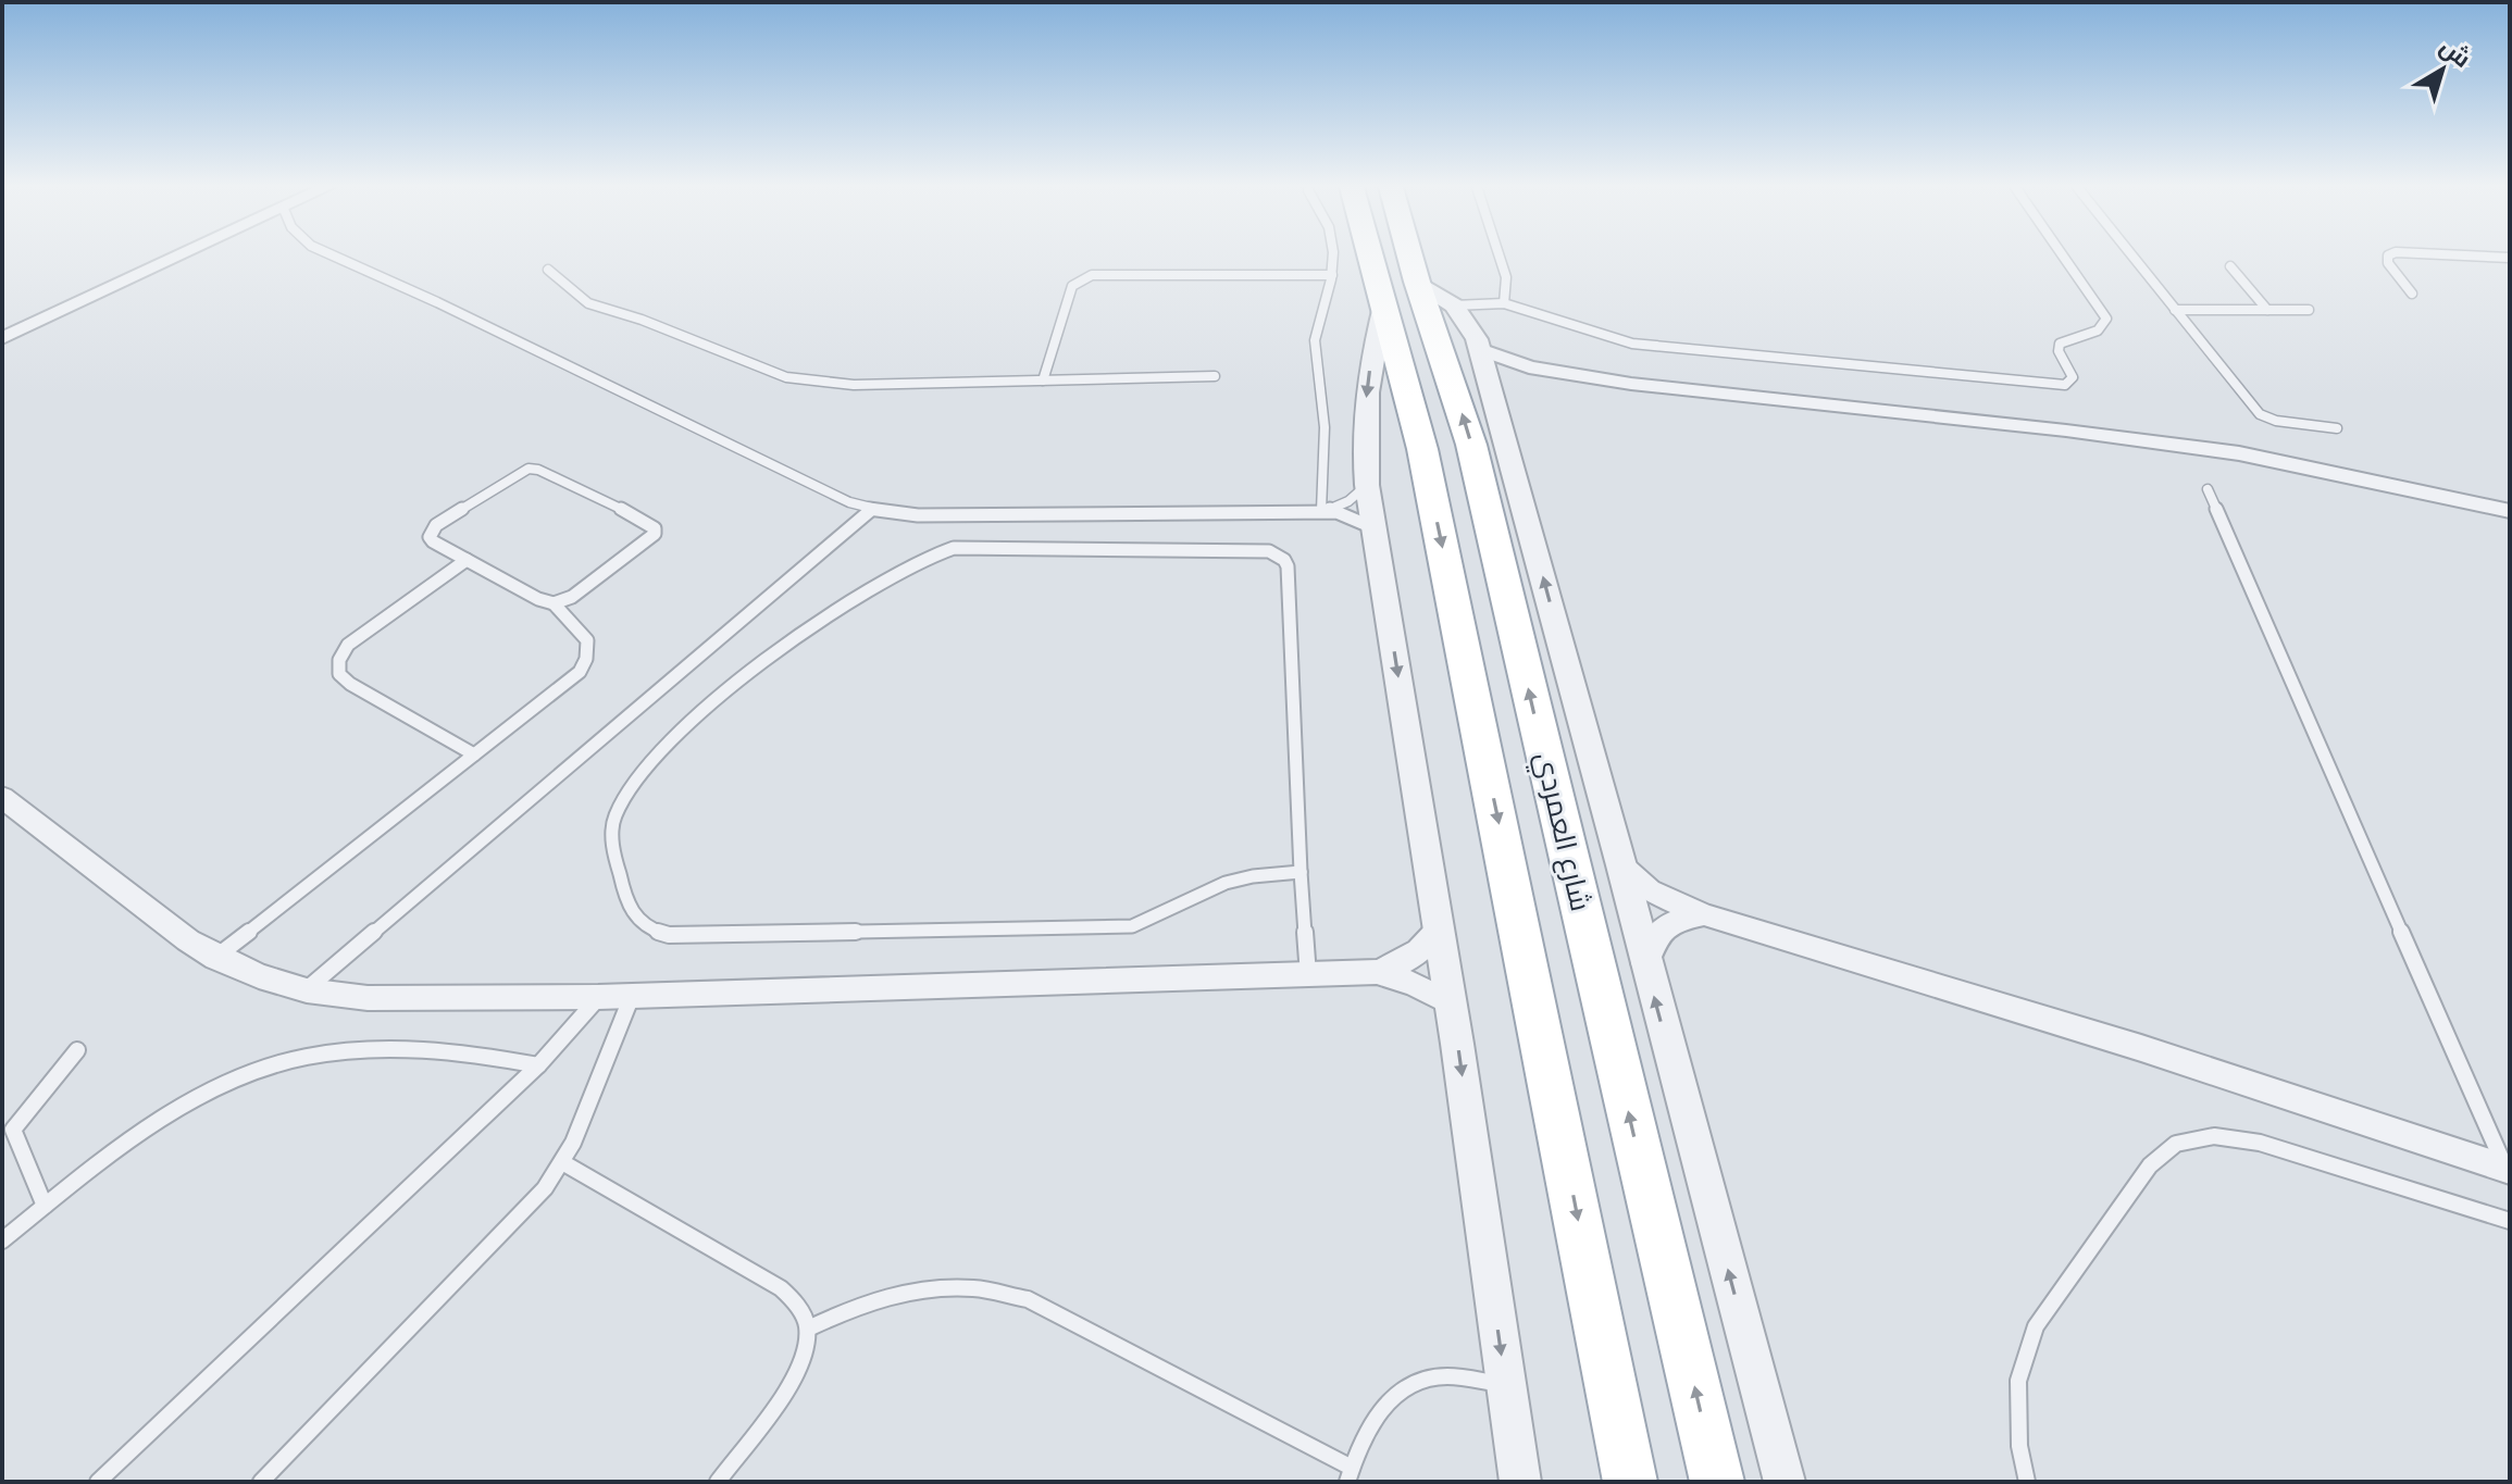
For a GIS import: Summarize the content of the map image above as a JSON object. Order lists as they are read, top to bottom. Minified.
{"streets":{"main road":["شارع العمردي"]},"north":"top right"}
